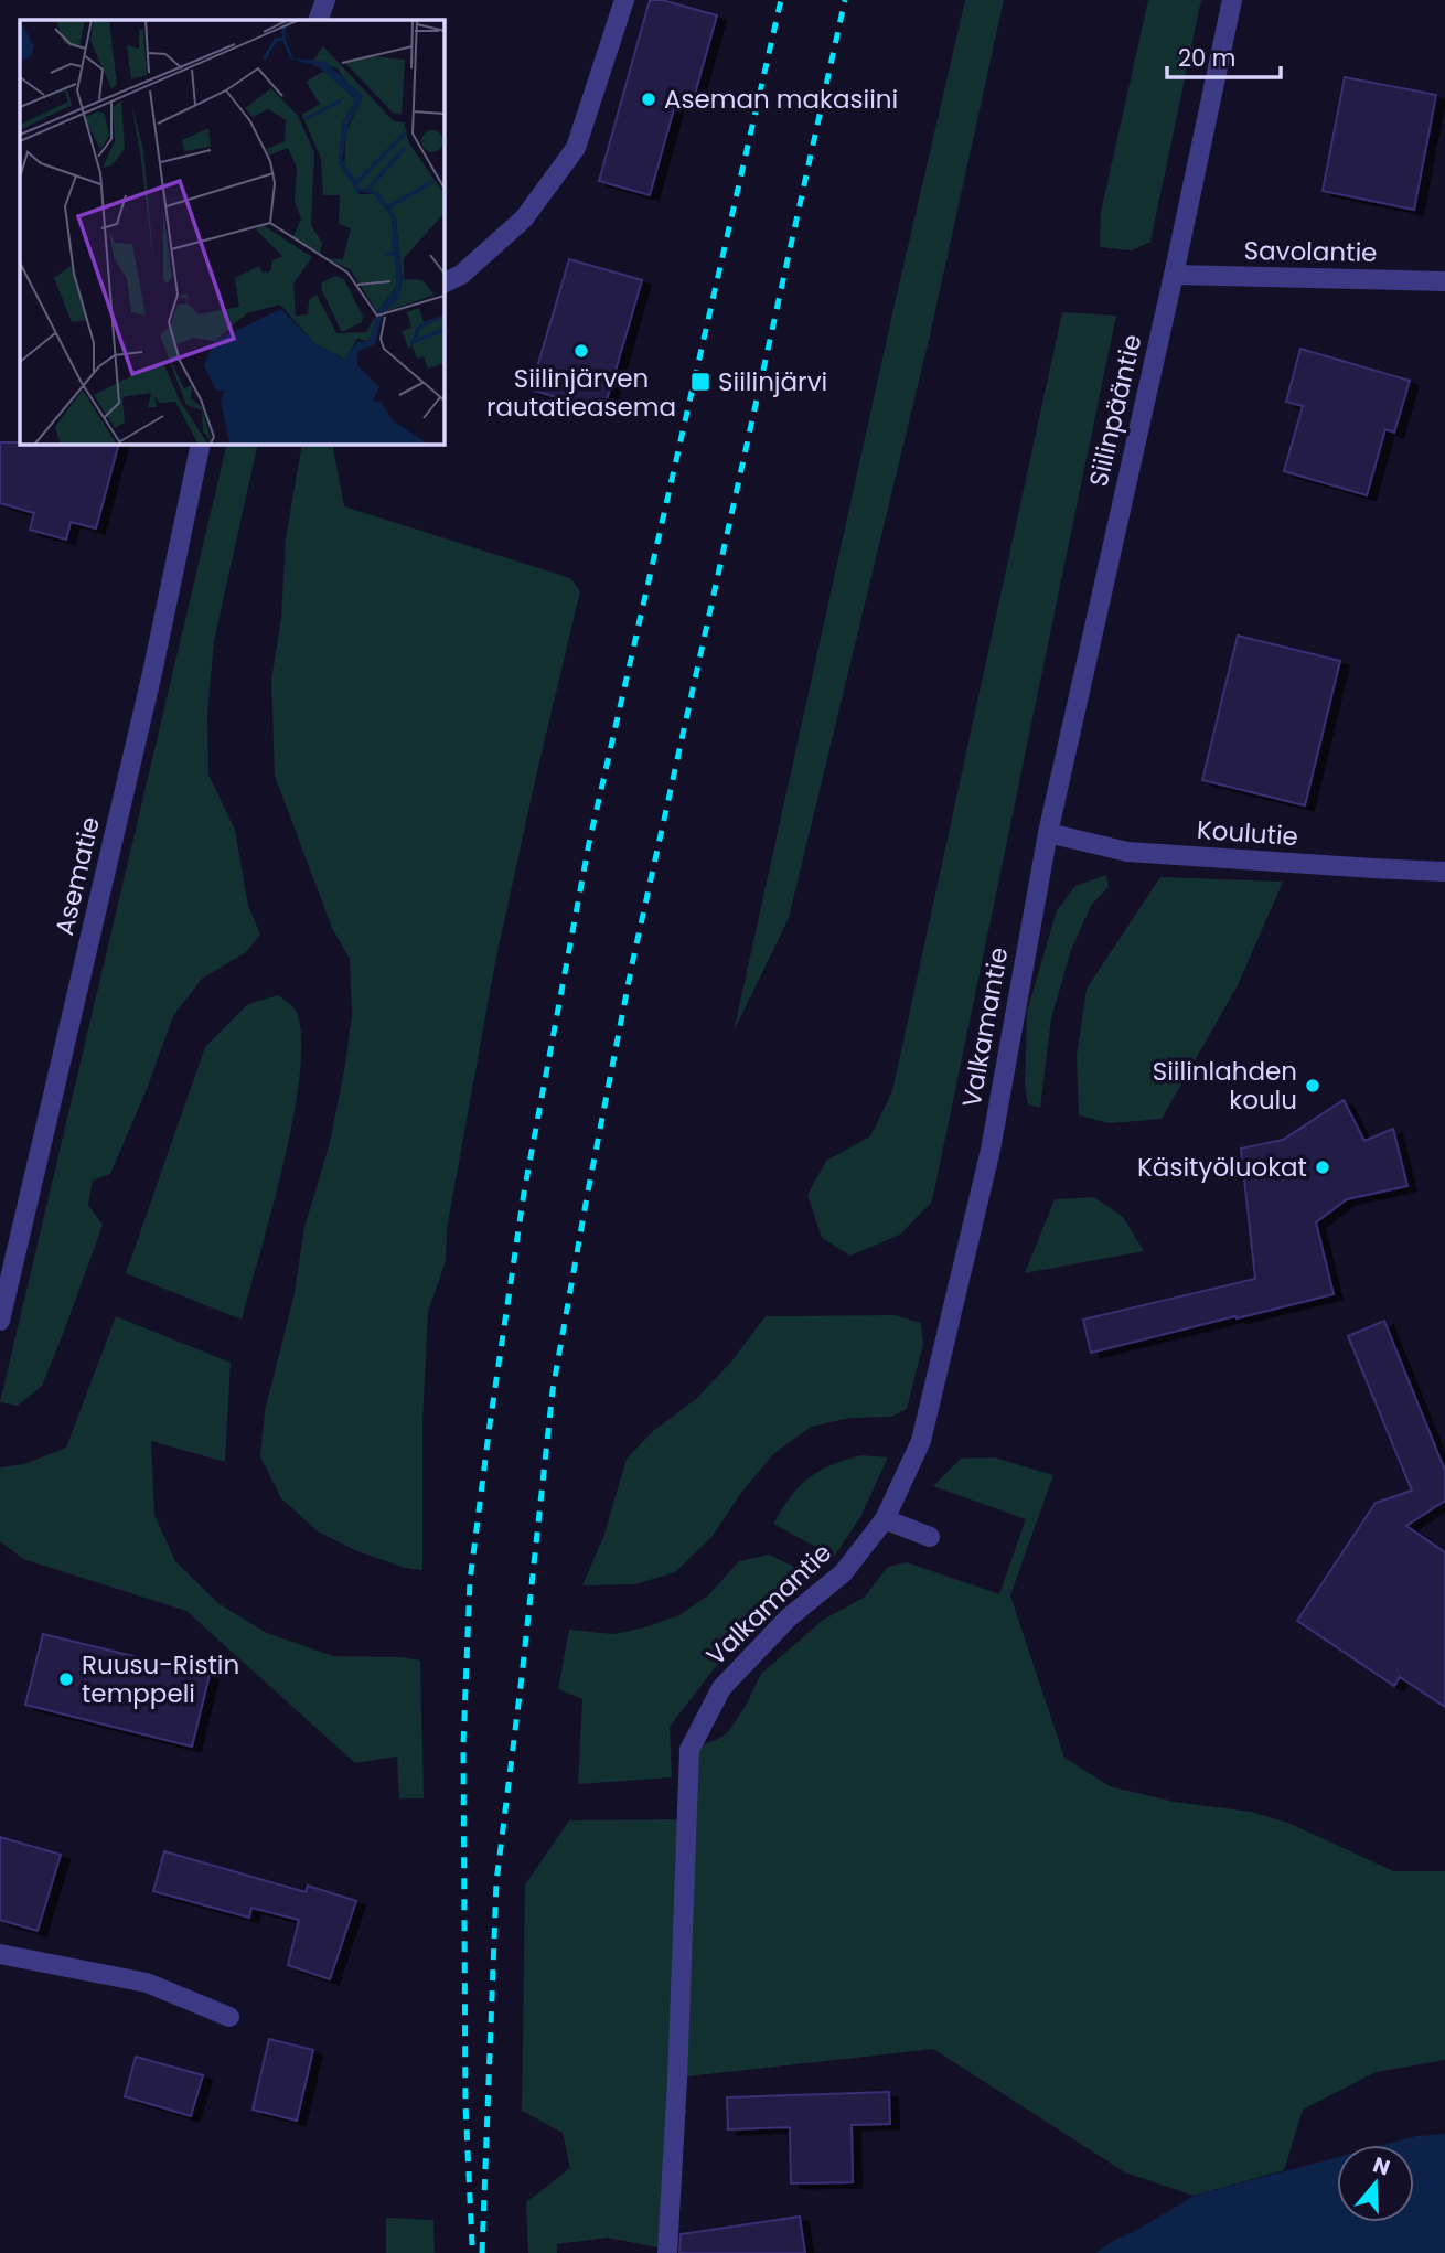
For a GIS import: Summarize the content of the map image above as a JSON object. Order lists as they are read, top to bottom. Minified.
{"streets":{"street":["Savolantie","Siilinpääntie","Koulutie","Asematie","Valkamantie"]},"crossings":[["Savolantie","Siilinpääntie"],["Siilinpääntie","Koulutie"],["Siilinpääntie","Valkamantie"],["Koulutie","Valkamantie"]],"places":{"other":["Aseman makasiini","Siilinjärven rautatieasema","Siilinlahden koulu","Käsityöluokat","Ruusu-Ristin temppeli"],"transit":["Siilinjärvi"]},"scale_bar":"20 m","north":"top"}
